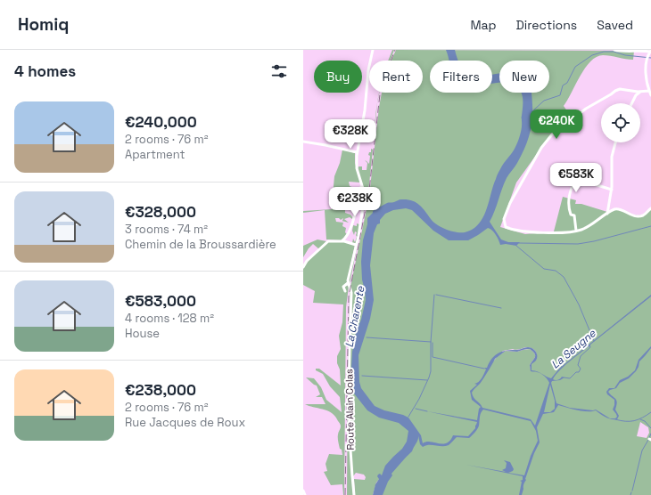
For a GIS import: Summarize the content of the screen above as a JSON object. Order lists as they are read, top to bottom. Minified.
{"streets":{"street":["Route Alain Colas"]},"water":["La Charente","La Seugne"],"page":{"header":"Homiq","nav":["Map","Directions","Saved"],"heading":"4 homes","chip":["Buy","Rent","Filters","New"],"list":[{"name":"€240,000","note":"2 rooms · 76 m² · Apartment"},{"name":"€328,000","note":"3 rooms · 74 m² · Chemin de la Broussardière"},{"name":"€583,000","note":"4 rooms · 128 m² · House"},{"name":"€238,000","note":"2 rooms · 76 m² · Rue Jacques de Roux"}],"price":["€240K","€328K","€583K","€238K"]}}
